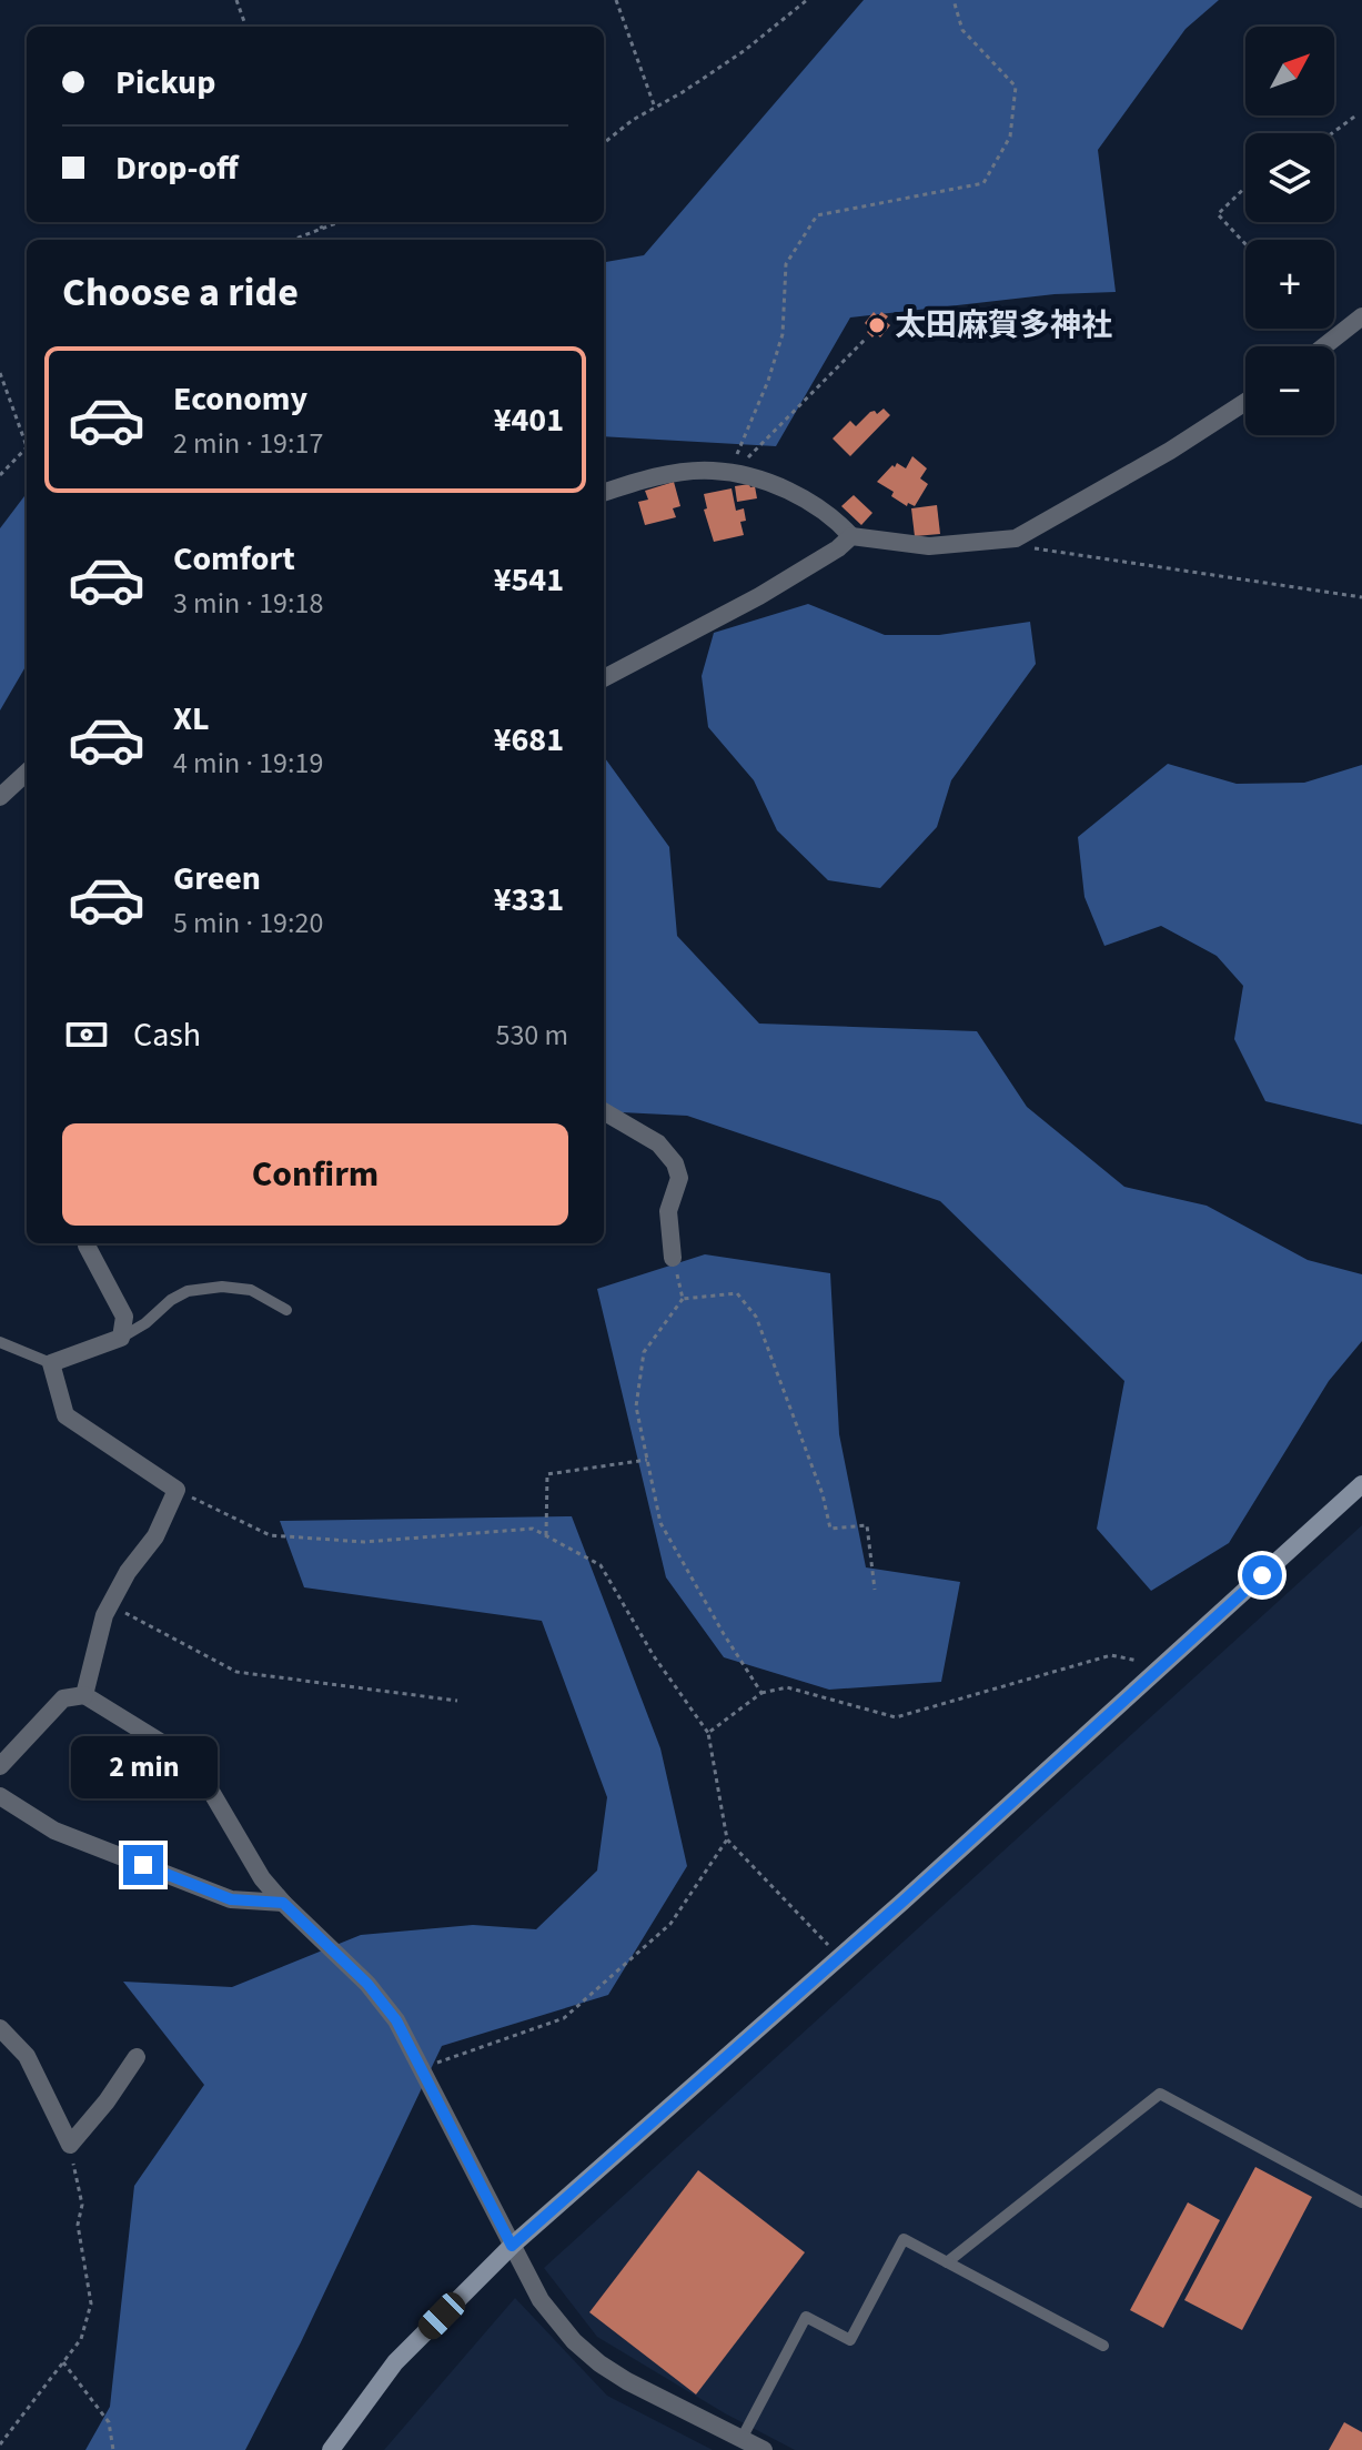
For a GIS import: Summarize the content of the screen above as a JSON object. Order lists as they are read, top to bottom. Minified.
{"places":["太田麻賀多神社"],"north":"top right","page":{"map_buttons":["+","−"],"banner":["Pickup","Drop-off"],"heading":"Choose a ride","list":[{"name":"Economy","note":"2 min · 19:17","value":"¥401"},{"name":"Comfort","note":"3 min · 19:18","value":"¥541"},{"name":"XL","note":"4 min · 19:19","value":"¥681"},{"name":"Green","note":"5 min · 19:20","value":"¥331"}],"pay":["Cash","530 m"],"buttons":"Confirm","bubble":"2 min"}}
